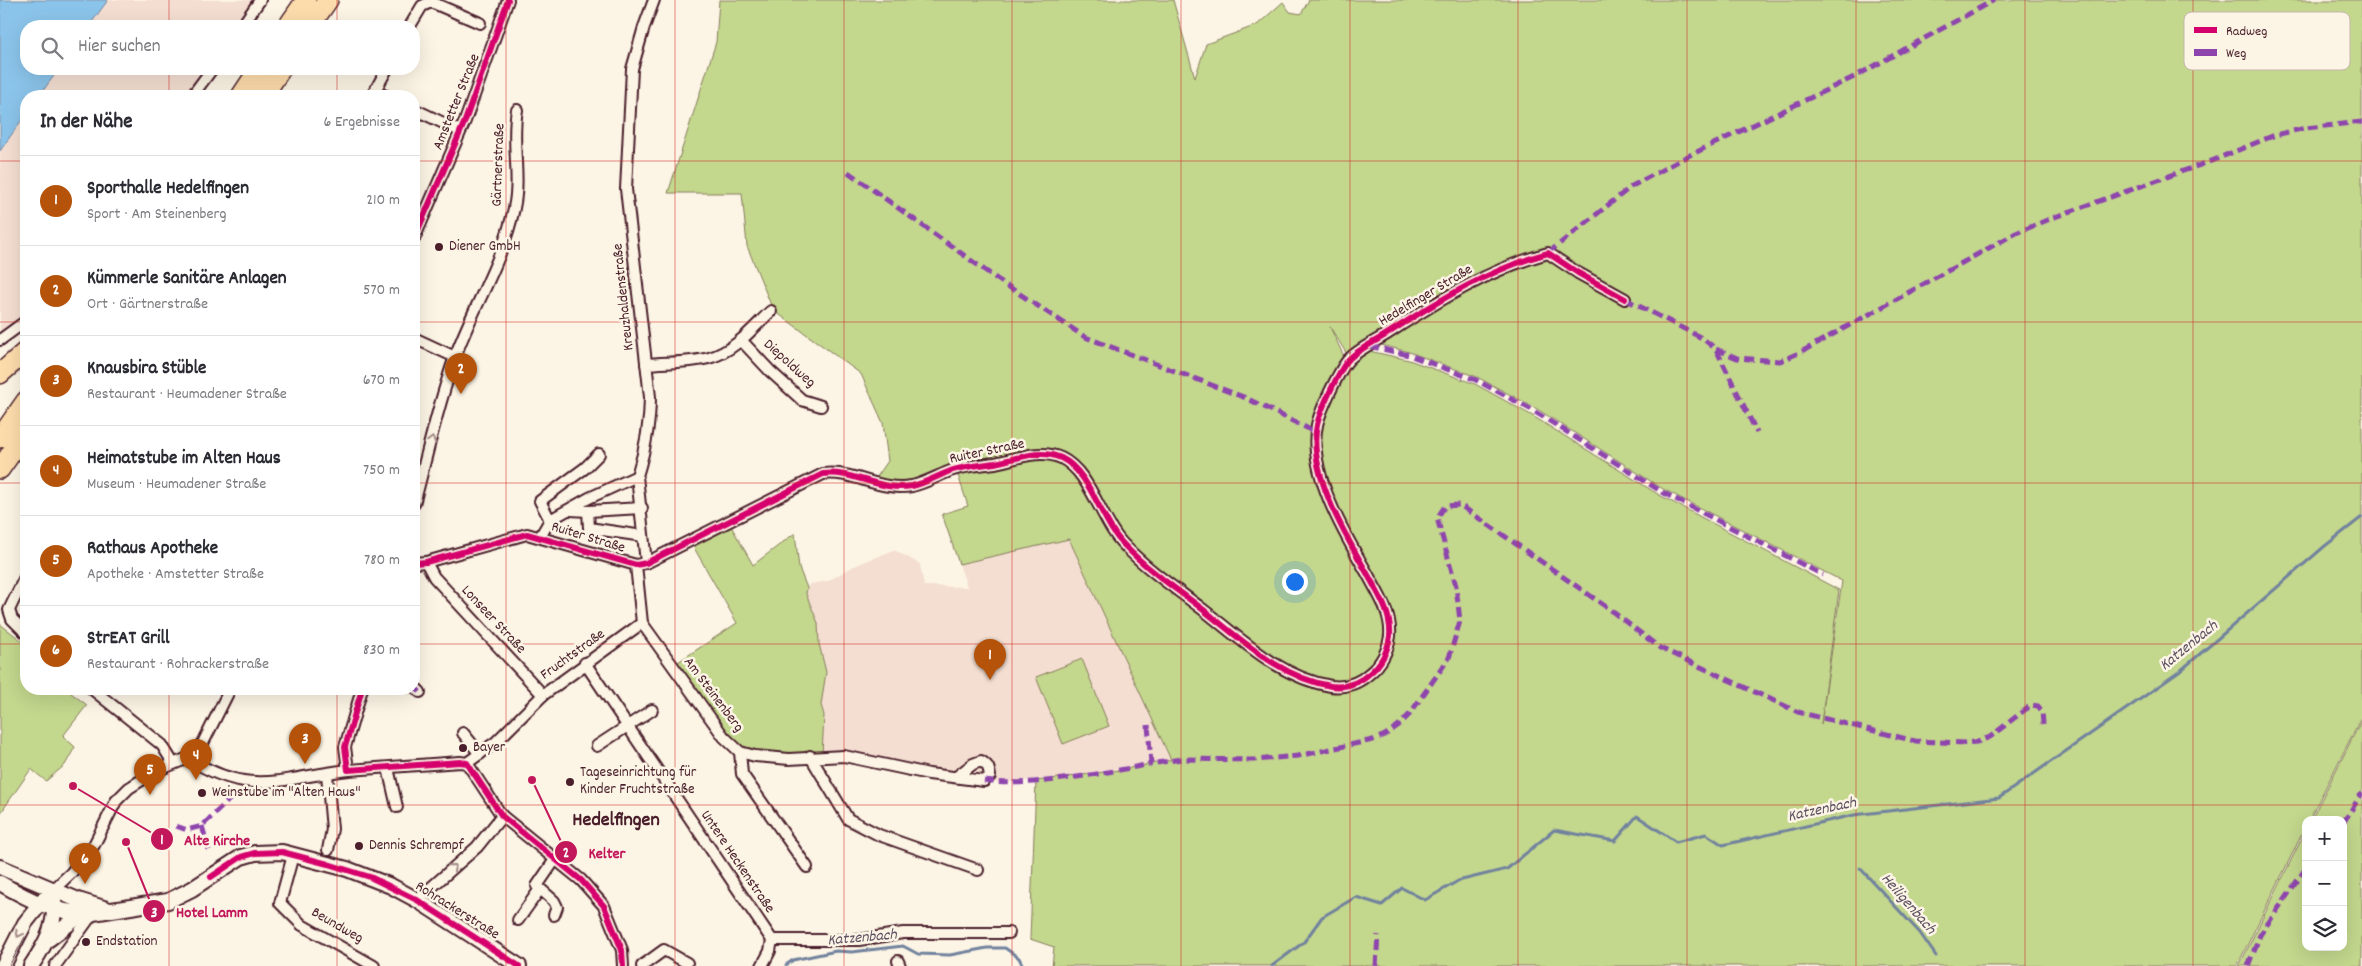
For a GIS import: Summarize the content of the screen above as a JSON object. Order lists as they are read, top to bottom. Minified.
{"streets":{"main road":["Rohrackerstraße"],"street":["Amstetter Straße","Gärtnerstraße","Hedelfinger Straße","Kreuzhaldenstraße","Diepoldweg","Ruiter Straße","Lonseer Straße","Fruchtstraße","Am Steinenberg","Untere Heckenstraße","Beundweg"]},"crossings":[["Hedelfinger Straße","Ruiter Straße"],["Kreuzhaldenstraße","Diepoldweg"],["Ruiter Straße","Lonseer Straße"],["Lonseer Straße","Fruchtstraße"],["Fruchtstraße","Am Steinenberg"],["Fruchtstraße","Untere Heckenstraße"],["Rohrackerstraße","Beundweg"]],"districts":["Hedelfingen"],"water":["Katzenbach","Heiligenbach"],"places":["Diener GmbH","Bayer","Kelter","Tageseinrichtung für Kinder Fruchtstraße","Alte Kirche","Weinstube im \"Alten Haus\"","Hotel Lamm","Dennis Schrempf","Endstation"],"legend":["Radweg","Weg"],"page":{"search":"Hier suchen","heading":["In der Nähe","6 Ergebnisse"],"list":[{"mark":"1","name":"Sporthalle Hedelfingen","note":"Sport · Am Steinenberg","value":"210 m"},{"mark":"2","name":"Kümmerle Sanitäre Anlagen","note":"Ort · Gärtnerstraße","value":"570 m"},{"mark":"3","name":"Knausbira Stüble","note":"Restaurant · Heumadener Straße","value":"670 m"},{"mark":"4","name":"Heimatstube im Alten Haus","note":"Museum · Heumadener Straße","value":"750 m"},{"mark":"5","name":"Rathaus Apotheke","note":"Apotheke · Amstetter Straße","value":"780 m"},{"mark":"6","name":"StrEAT Grill","note":"Restaurant · Rohrackerstraße","value":"830 m"}],"pins":["2","1","3","4","5","6"],"map_buttons":["+","−"]}}
